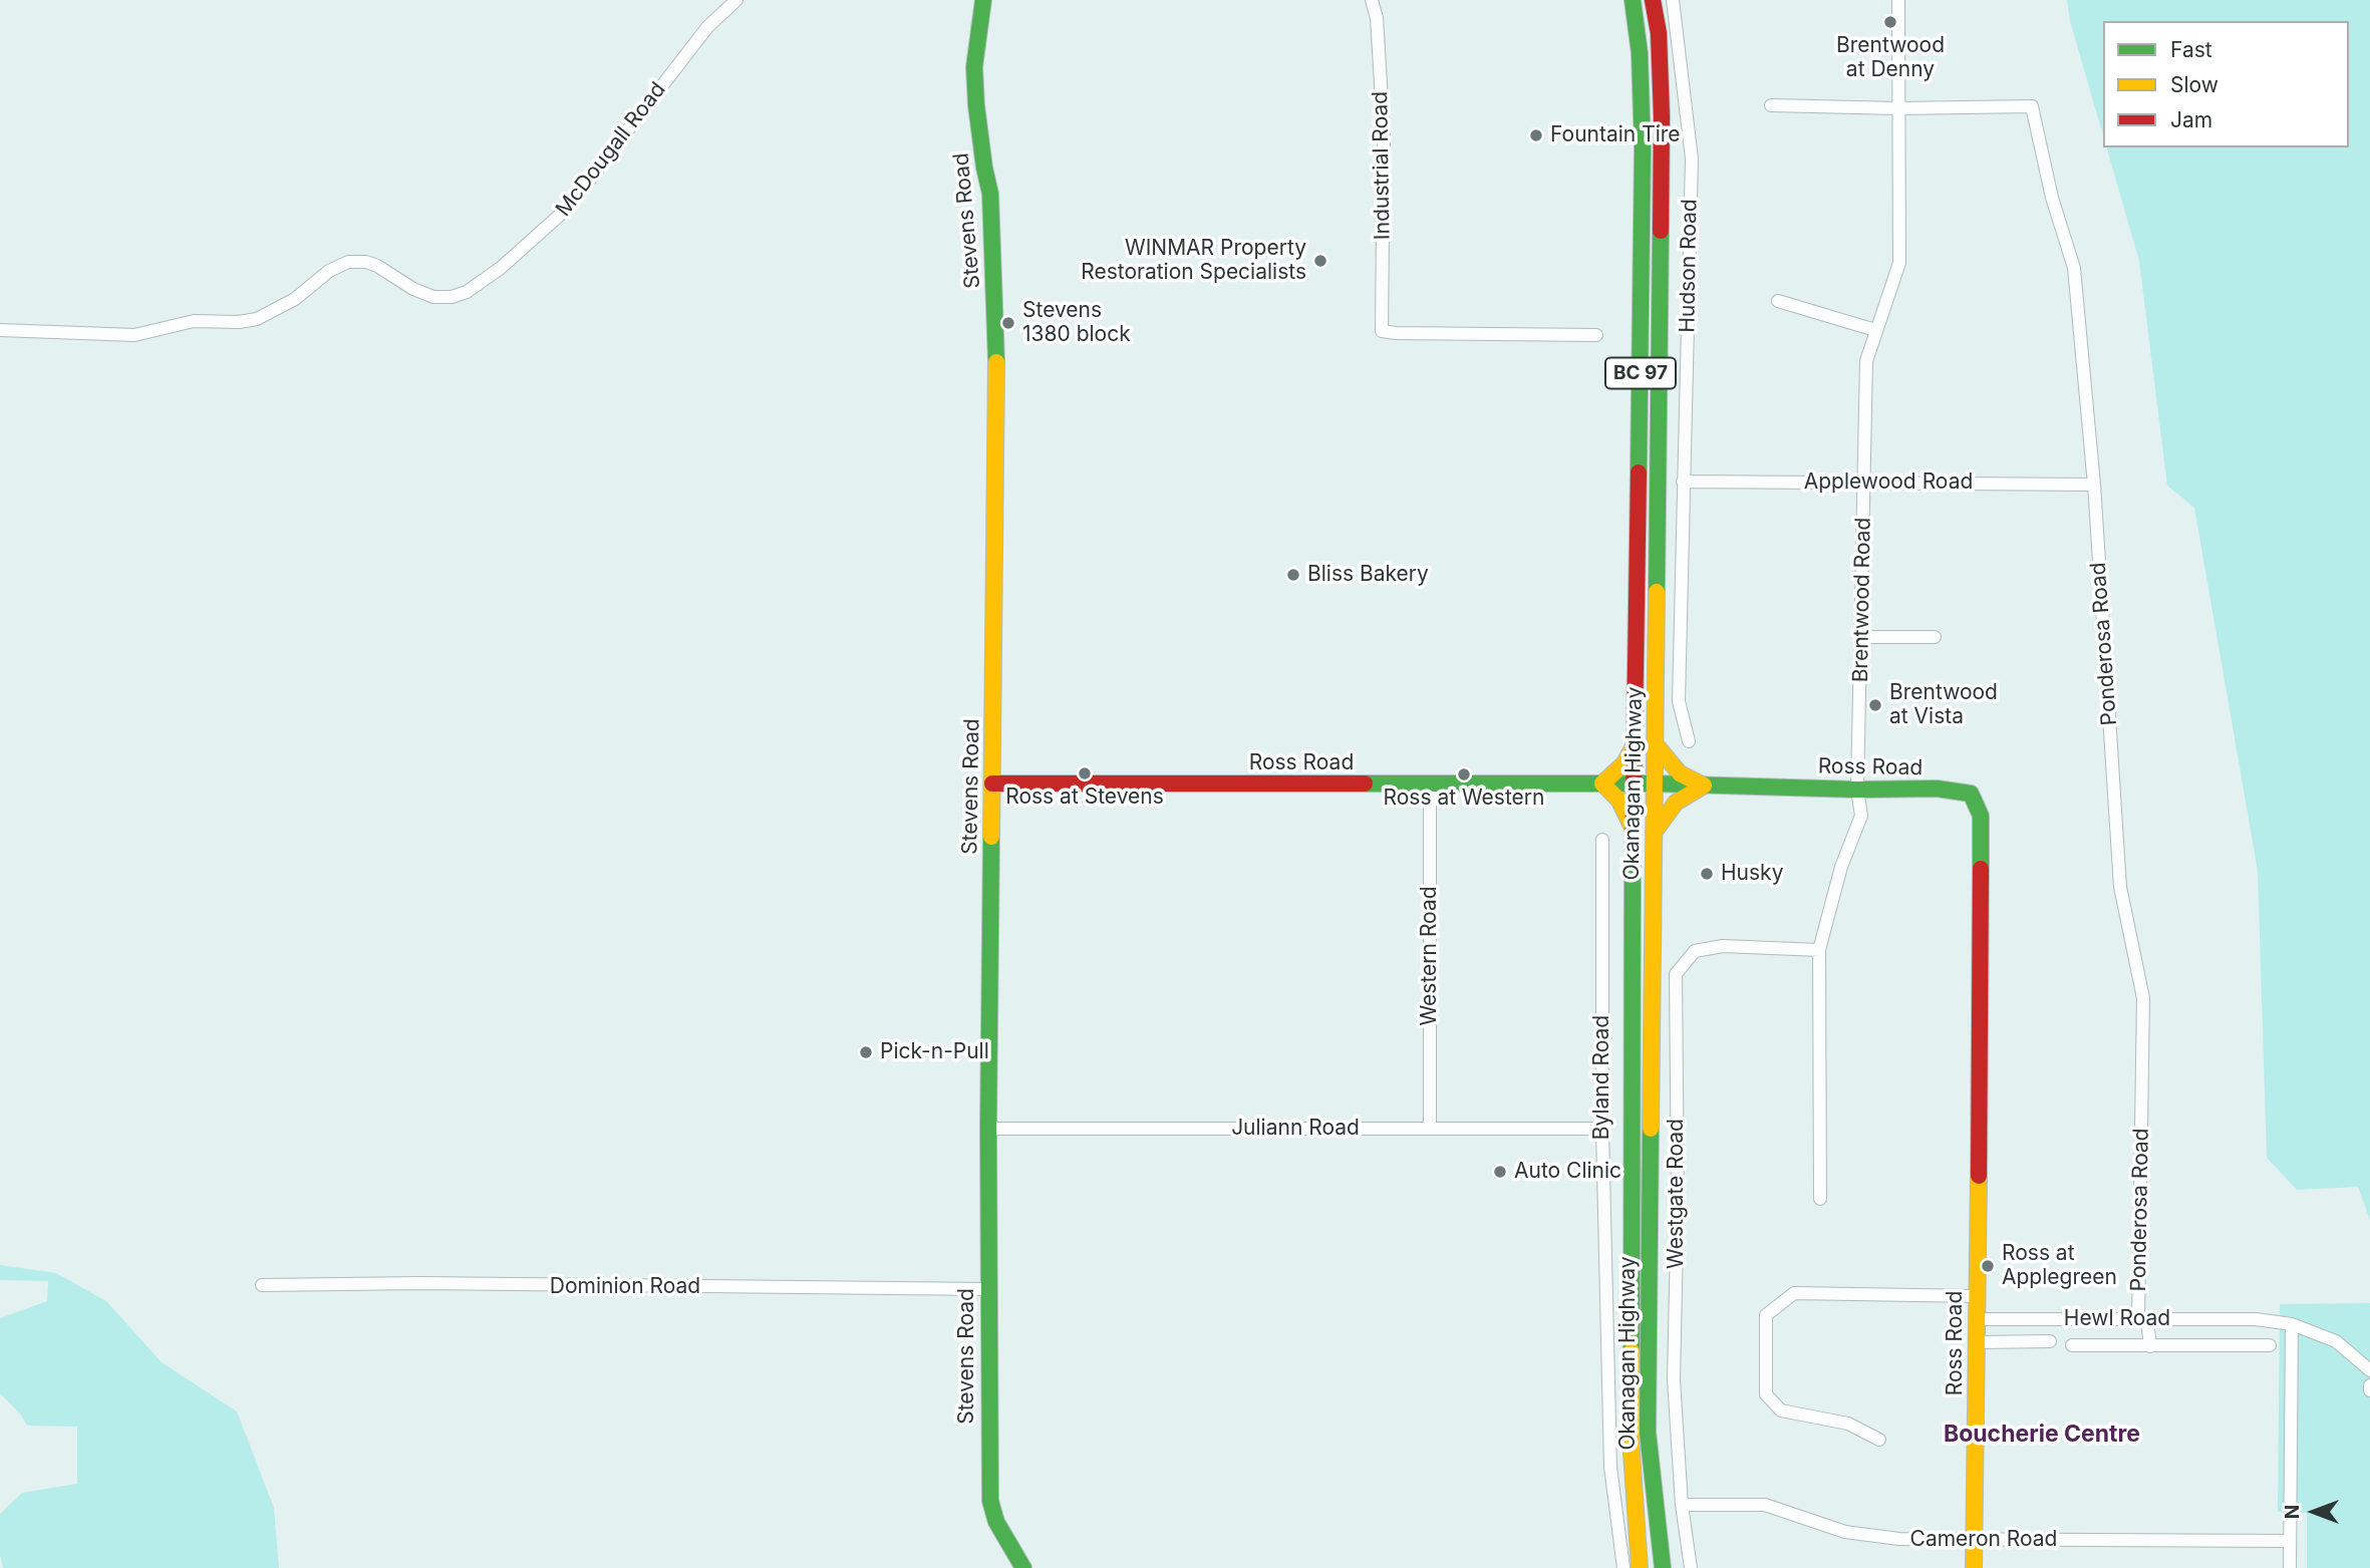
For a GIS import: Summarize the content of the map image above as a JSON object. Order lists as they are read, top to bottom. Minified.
{"streets":{"main road":["Stevens Road","BC 97","Ross Road","Okanagan Highway"],"street":["McDougall Road","Industrial Road","Hudson Road","Applewood Road","Brentwood Road","Ponderosa Road","Western Road","Byland Road","Juliann Road","Westgate Road","Dominion Road","Hewl Road","Cameron Road"]},"crossings":[["Stevens Road","Ross Road"],["Stevens Road","Juliann Road"],["Stevens Road","Dominion Road"],["Hudson Road","Applewood Road"],["Applewood Road","Brentwood Road"],["Applewood Road","Ponderosa Road"],["Brentwood Road","Ponderosa Road"],["Brentwood Road","Ross Road"],["Brentwood Road","Westgate Road"],["Ponderosa Road","Hewl Road"],["Ross Road","Okanagan Highway"],["Ross Road","Western Road"],["Ross Road","Hewl Road"],["Ross Road","Cameron Road"],["Western Road","Juliann Road"],["Byland Road","Juliann Road"],["Westgate Road","Cameron Road"]],"districts":["Boucherie Centre"],"places":["Brentwood at Denny","Fountain Tire","WINMAR Property Restoration Specialists","Stevens 1380 block","Bliss Bakery","Brentwood at Vista","Ross at Stevens","Ross at Western","Husky","Pick-n-Pull","Auto Clinic","Ross at Applegreen"],"legend":["Fast","Slow","Jam"],"north":"left"}
